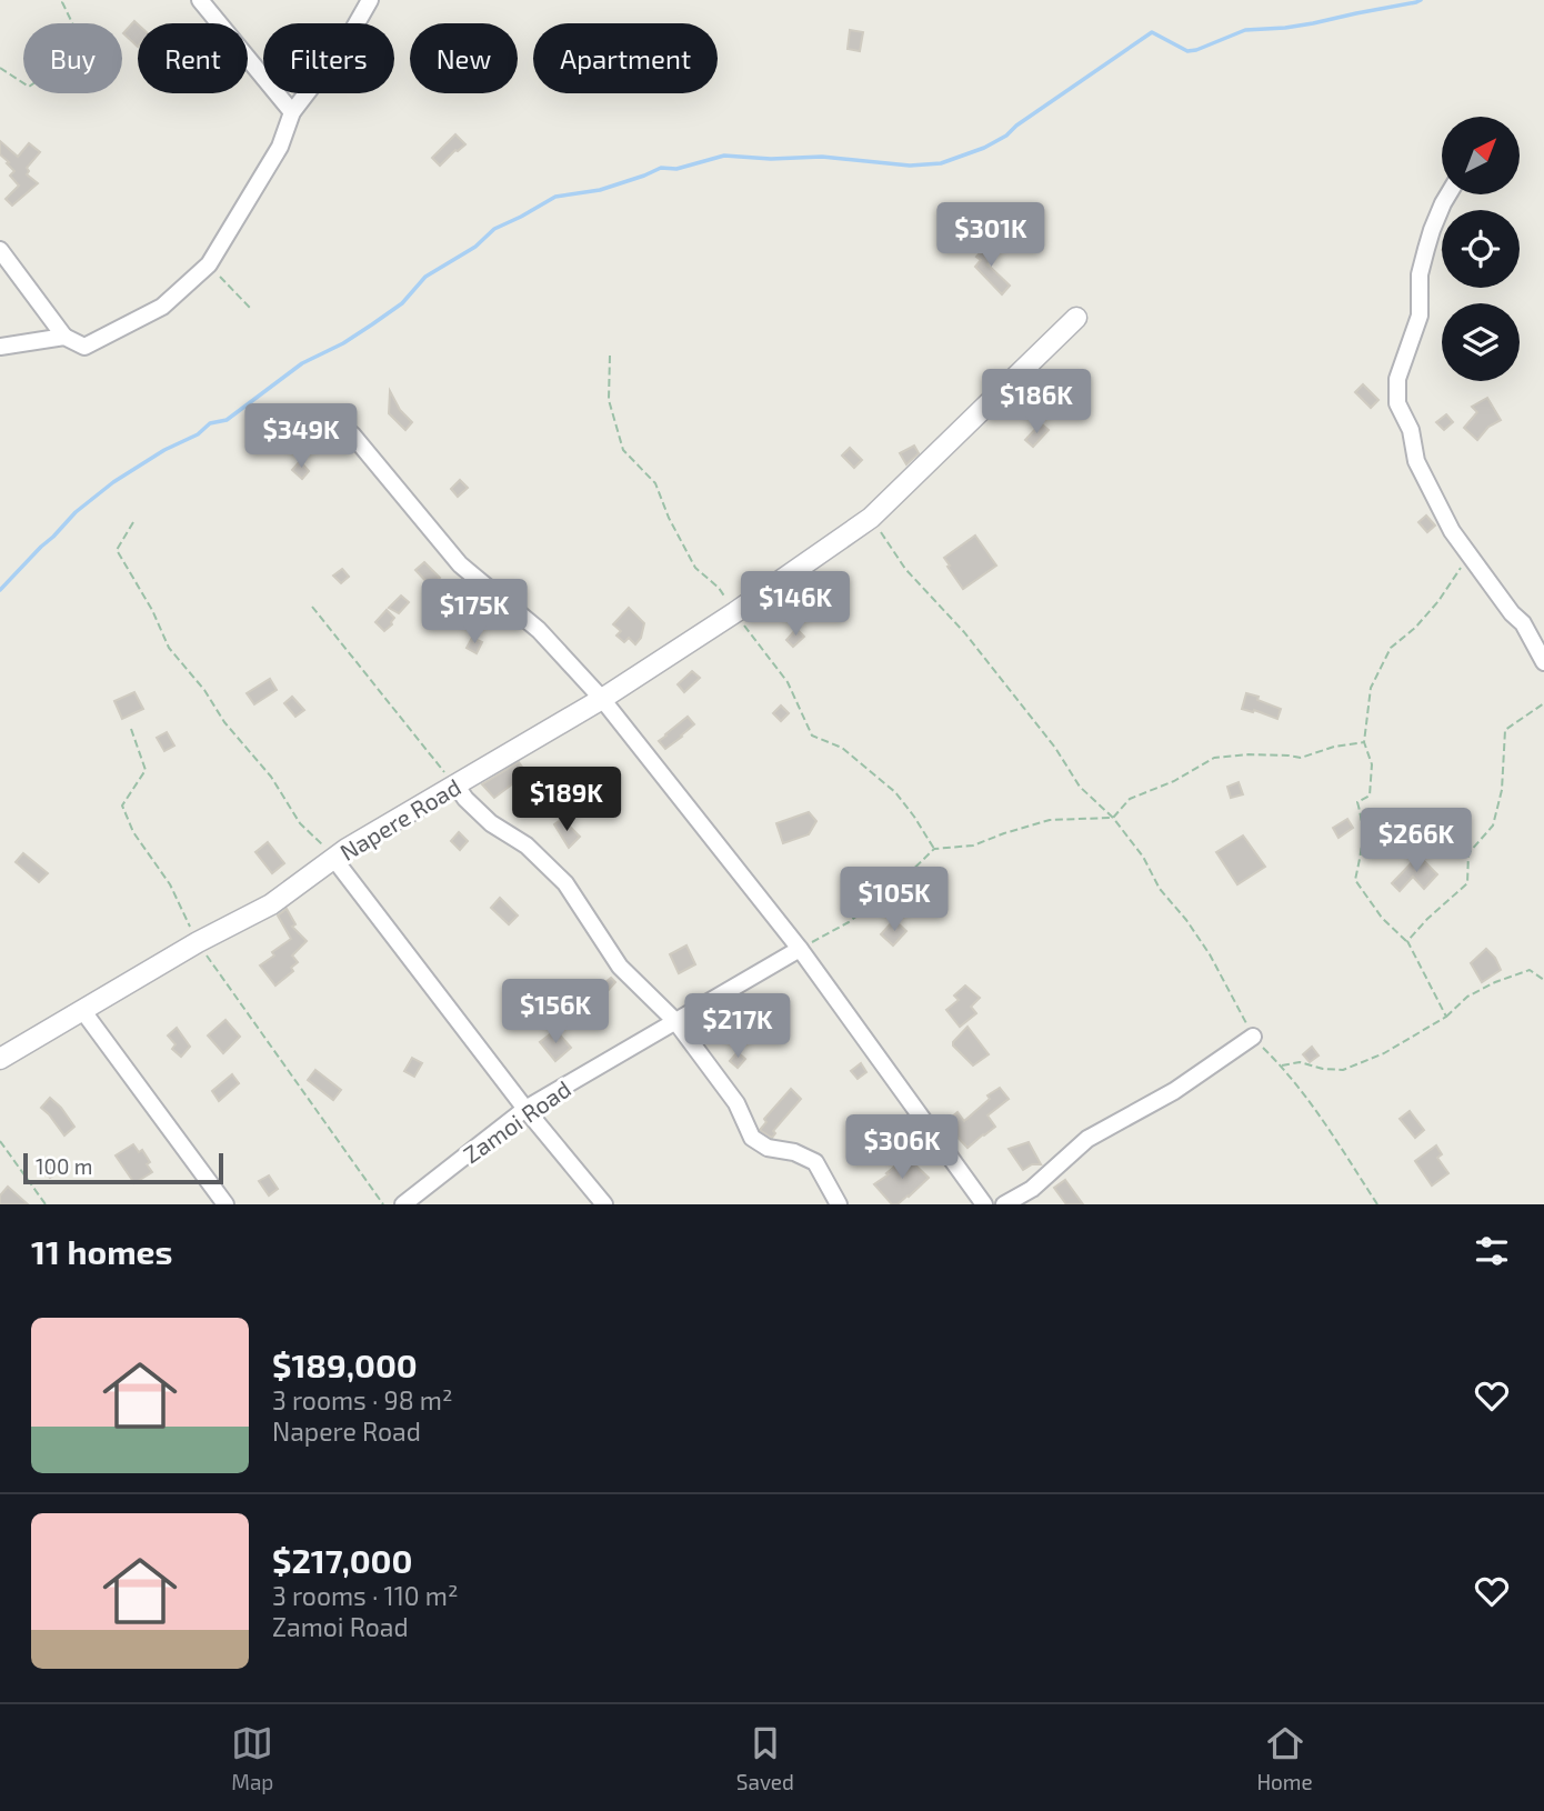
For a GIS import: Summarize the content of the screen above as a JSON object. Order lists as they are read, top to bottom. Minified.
{"streets":{"street":["Napere Road","Zamoi Road"]},"scale_bar":"100 m","north":"top right","page":{"chip":["Buy","Rent","Filters","New","Apartment"],"price":["$301K","$186K","$349K","$146K","$175K","$189K","$266K","$105K","$156K","$217K","$306K"],"scale":"100 m","heading":"11 homes","list":[{"name":"$189,000","note":"3 rooms · 98 m² · Napere Road"},{"name":"$217,000","note":"3 rooms · 110 m² · Zamoi Road"}],"tabs":["Map","Saved","Home"]}}
